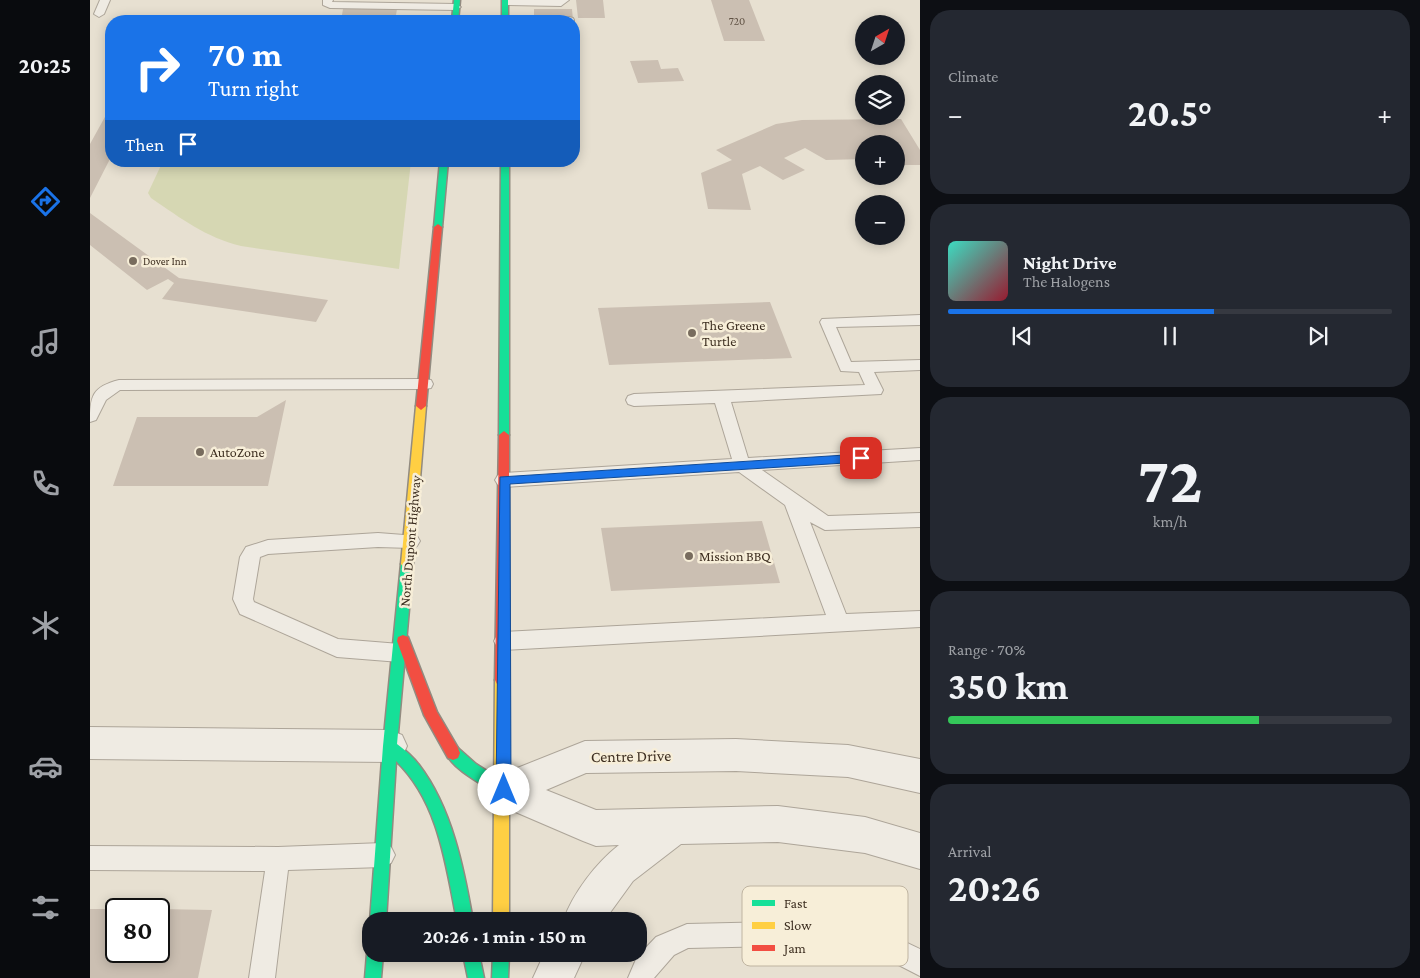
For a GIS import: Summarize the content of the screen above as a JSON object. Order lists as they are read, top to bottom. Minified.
{"streets":{"highway":["North Dupont Highway"],"street":["Centre Drive"]},"places":["Dover Inn","The Greene Turtle","AutoZone","Mission BBQ"],"house_numbers":["720"],"legend":["Fast","Slow","Jam"],"north":"top right","page":{"tabs":"20:25","tile":["Climate",["72","km/h"],["Range · 70%","350 km"],["Arrival","20:26"]],"map_buttons":["+","−"],"turn":["70 m","Turn right"],"heat":["−","20.5°","+"],"then":"Then","song":["Night Drive","The Halogens"],"limit":"80","trip":"20:26 · 1 min · 150 m"}}
